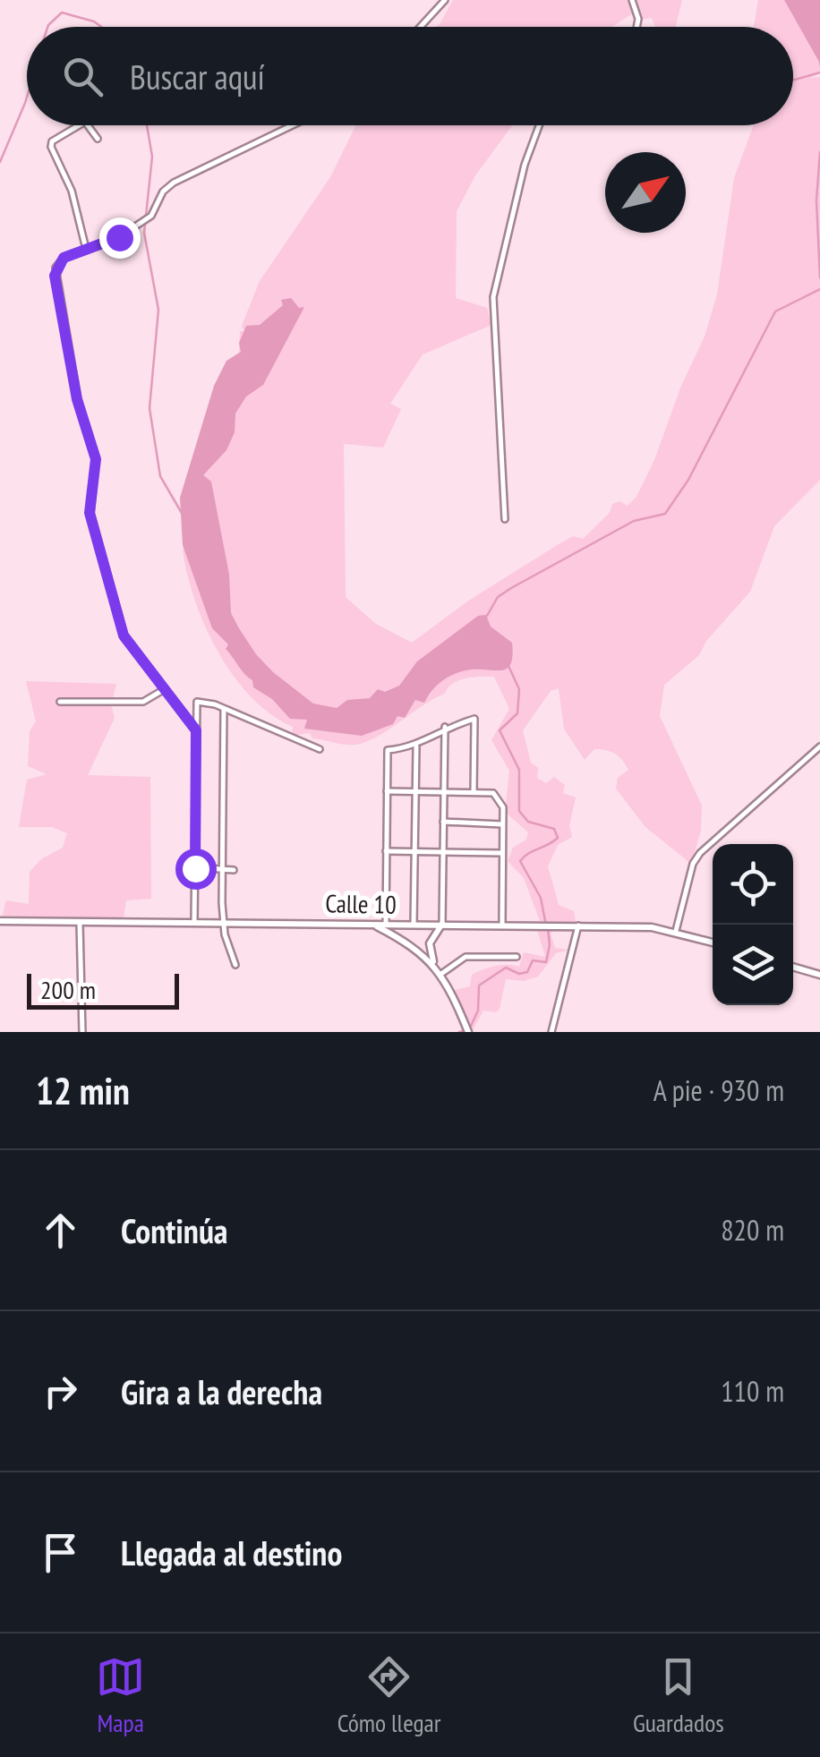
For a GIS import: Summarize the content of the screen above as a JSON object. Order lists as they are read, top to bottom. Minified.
{"streets":{"main road":["Calle 10"]},"scale_bar":"200 m","north":"top right","page":{"search":"Buscar aquí","scale":"200 m","heading":["12 min","A pie · 930 m"],"list":[["Continúa","820 m"],["Gira a la derecha","110 m"],"Llegada al destino"],"nav":["Mapa","Cómo llegar","Guardados"]}}
